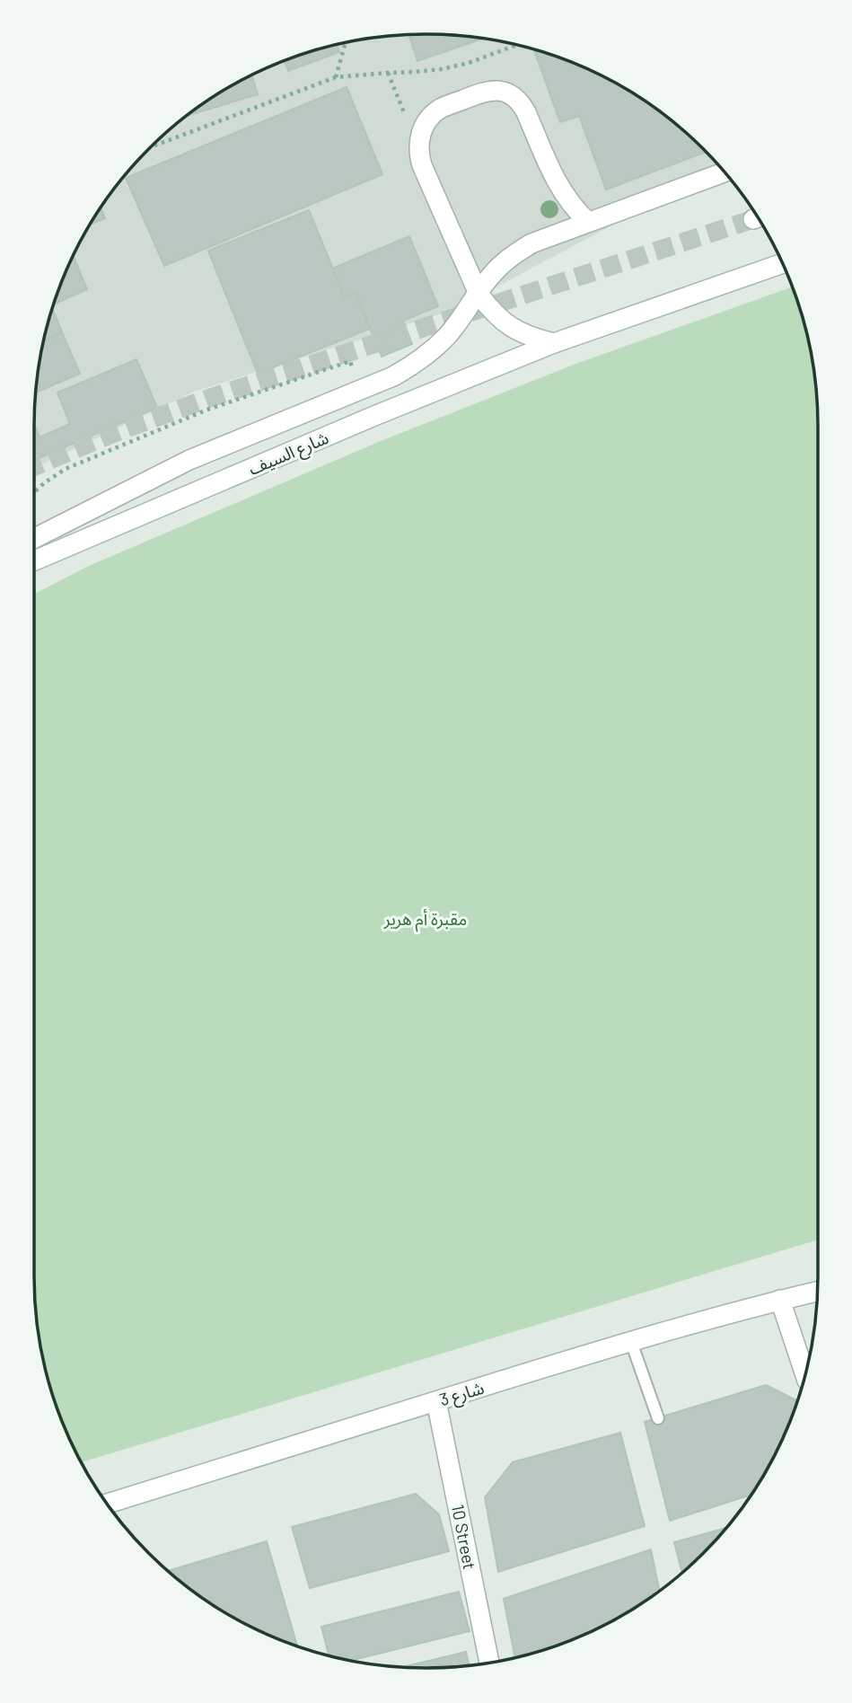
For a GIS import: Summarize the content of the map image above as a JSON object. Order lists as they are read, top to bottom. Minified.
{"streets":{"street":["شارع السيف","شارع 3","10 Street"]},"crossings":[["شارع 3","10 Street"]],"parks":["مقبرة أم هرير"]}
